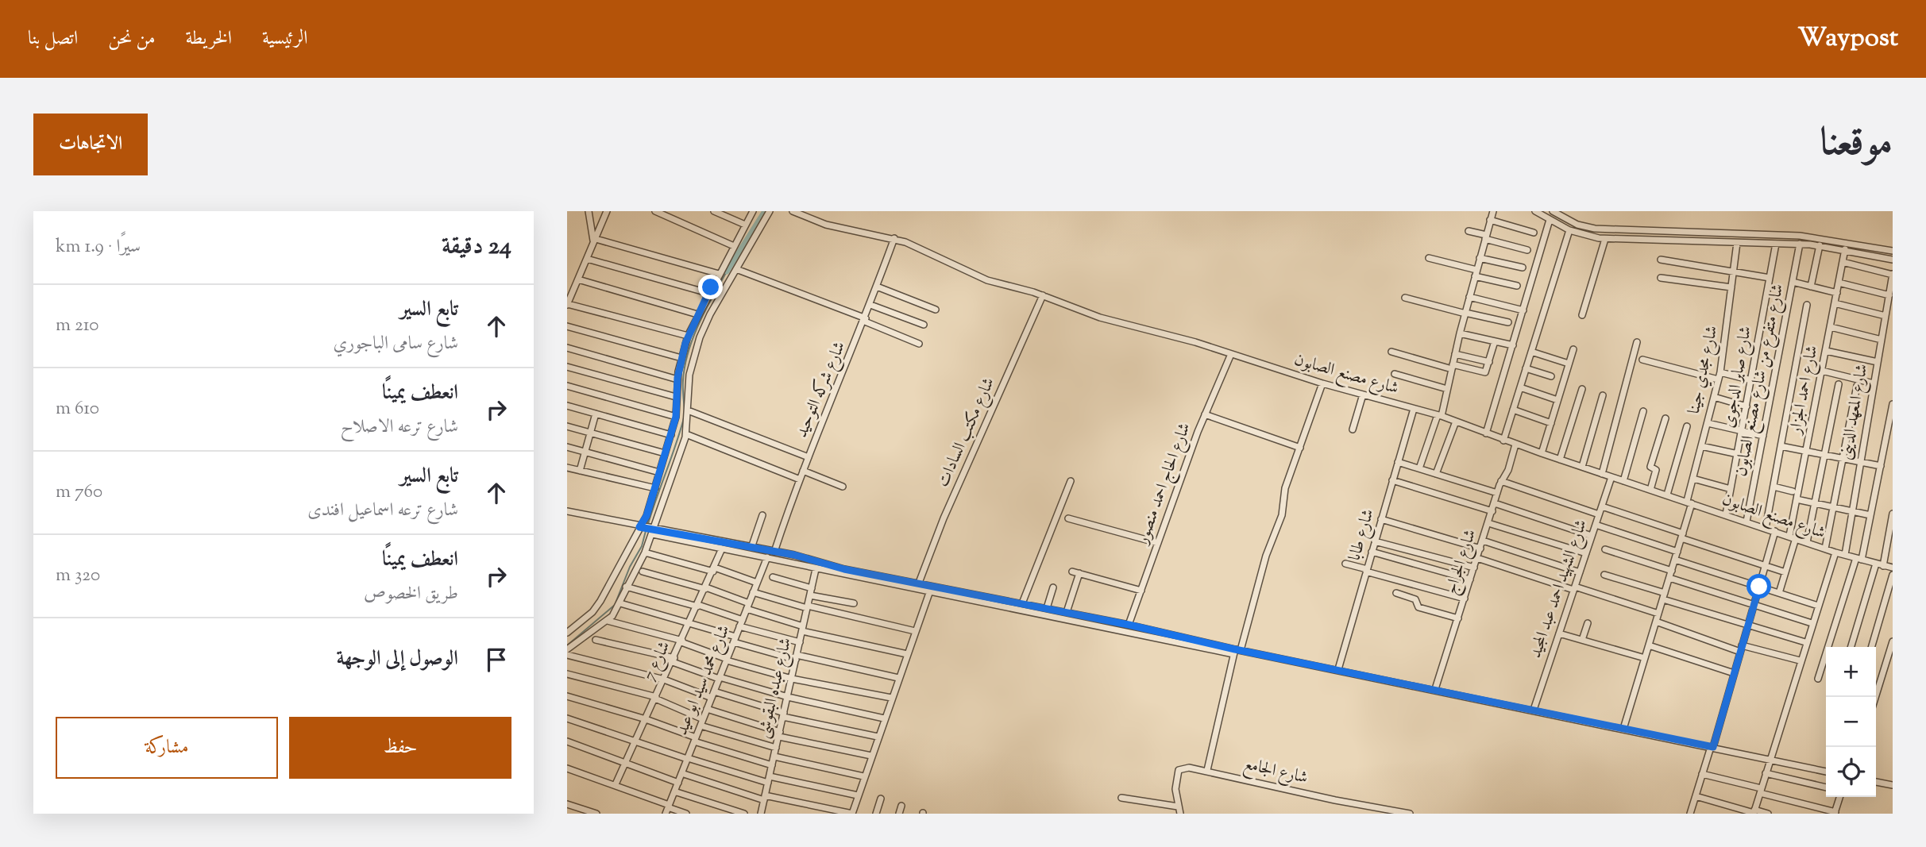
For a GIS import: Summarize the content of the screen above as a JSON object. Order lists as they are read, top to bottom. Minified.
{"streets":{"street":["شارع مجدي جينا","شارع مصنع الصابون","شارع صابر الدجوى","شارع متفرع من شارع مصنع الصابون","شارع شركه التوحيد","شارع احمد الجزار","شارع المعهد الدينى","شارع مكتب السادات","شارع الحاج احمد منصور","شارع طابا","شارع الجراج","شارع الشهيد احمد عبد المجيد","شارع 7","شارع محمد سيد ابو عيد","شارع عبده البقوشى","شارع الجامع"]},"crossings":[["شارع مجدي جينا","شارع مصنع الصابون"],["شارع مصنع الصابون","شارع صابر الدجوى"],["شارع مصنع الصابون","شارع متفرع من شارع مصنع الصابون"],["شارع مصنع الصابون","شارع شركه التوحيد"],["شارع مصنع الصابون","شارع احمد الجزار"],["شارع مصنع الصابون","شارع المعهد الدينى"],["شارع مصنع الصابون","شارع مكتب السادات"],["شارع مصنع الصابون","شارع الحاج احمد منصور"],["شارع مصنع الصابون","شارع طابا"],["شارع مصنع الصابون","شارع الجراج"],["شارع مصنع الصابون","شارع الشهيد احمد عبد المجيد"]],"page":{"header":"Waypost","nav":["الرئيسية","الخريطة","من نحن","اتصل بنا"],"title":"موقعنا","buttons":["الاتجاهات",["حفظ","مشاركة"]],"heading":["24 دقيقة","سيرًا · 1.9 km"],"list":[["تابع السير","شارع سامى الباجوري","210 m"],["انعطف يمينًا","شارع ترعه الاصلاح","610 m"],["تابع السير","شارع ترعه اسماعيل افندى","760 m"],["انعطف يمينًا","طريق الخصوص","320 m"],"الوصول إلى الوجهة"],"map_buttons":["+","−"]}}
